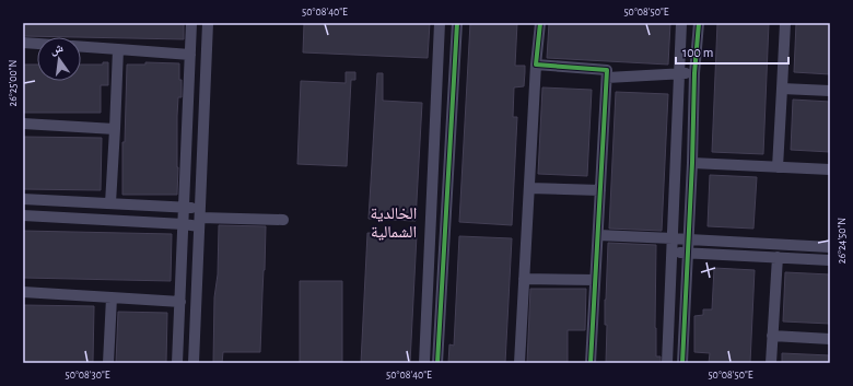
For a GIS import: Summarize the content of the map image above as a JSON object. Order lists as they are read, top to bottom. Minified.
{"districts":["الخالدية الشمالية"],"scale_bar":"100 m","north":"top","coordinates":["50°08'40\"E","50°08'50\"E","26°25'00\"N","26°24'50\"N","50°08'30\"E"]}
